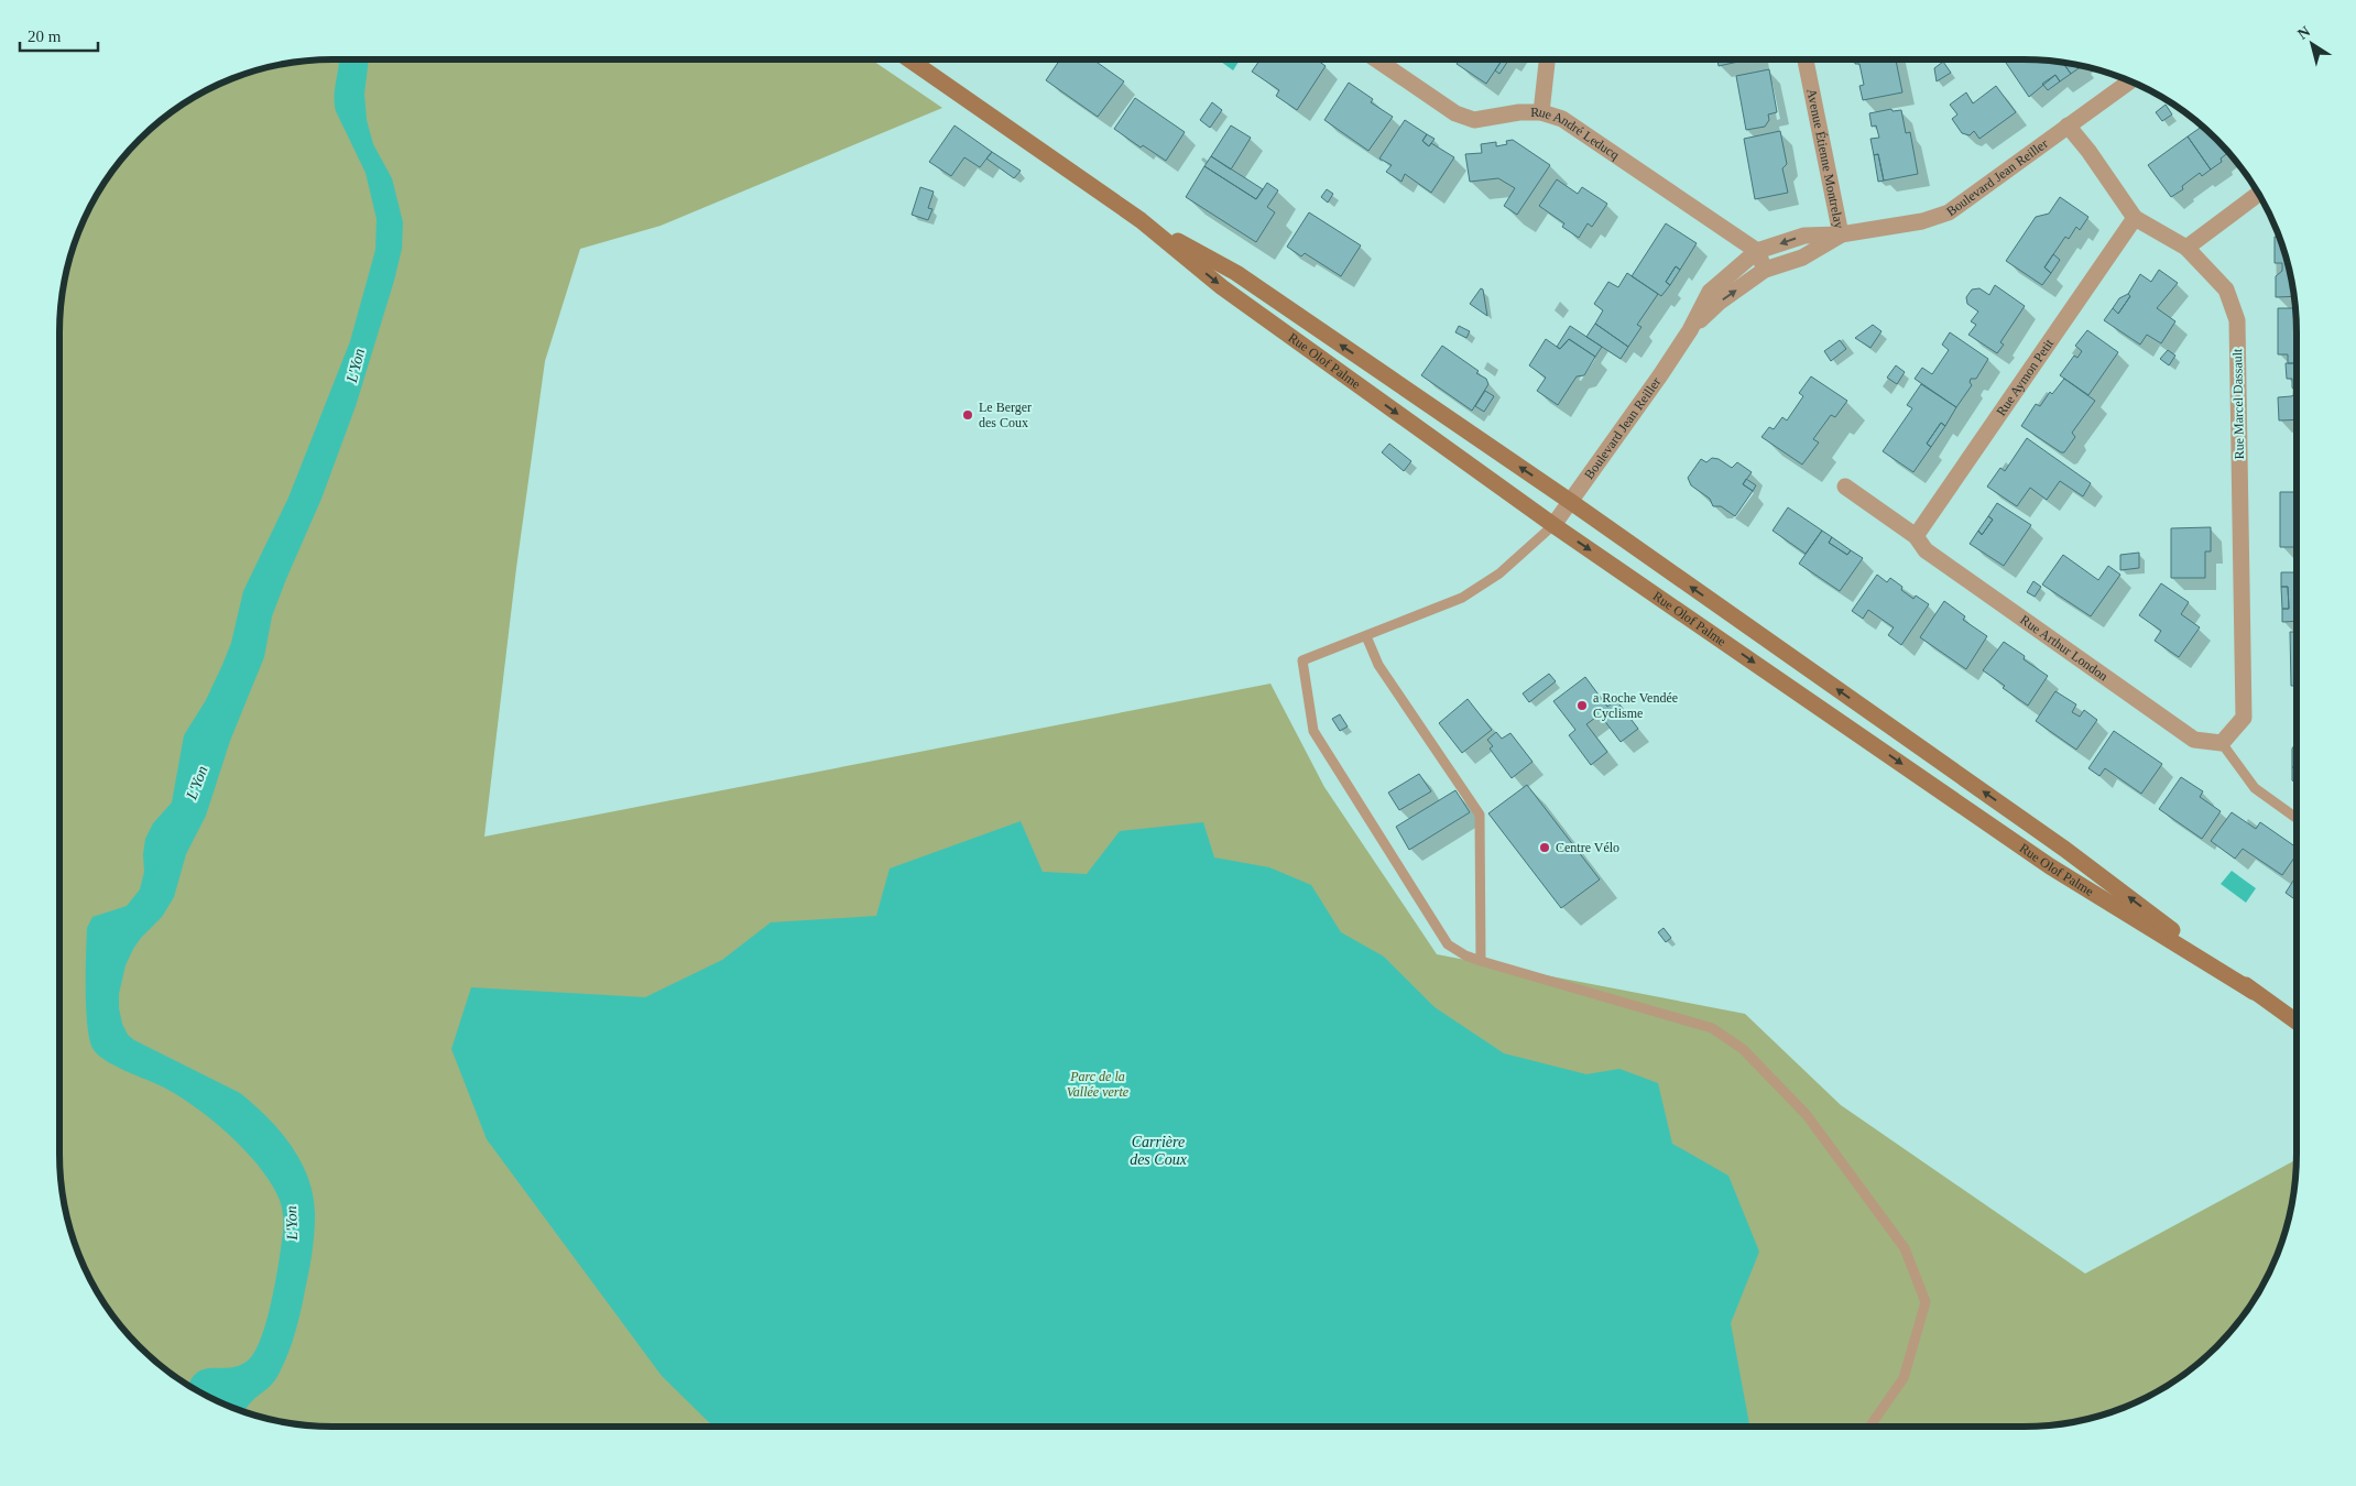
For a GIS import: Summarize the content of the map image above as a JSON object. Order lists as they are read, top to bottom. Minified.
{"streets":{"main road":["Rue Olof Palme"],"street":["Rue André Leducq","Avenue Étienne Montrelay","Boulevard Jean Reiller","Rue Aymon Petit","Rue Marcel Dassault","Rue Arthur London"]},"crossings":[["Rue André Leducq","Boulevard Jean Reiller"],["Avenue Étienne Montrelay","Boulevard Jean Reiller"],["Boulevard Jean Reiller","Rue Olof Palme"],["Boulevard Jean Reiller","Rue Marcel Dassault"],["Rue Aymon Petit","Rue Marcel Dassault"],["Rue Aymon Petit","Rue Arthur London"],["Rue Marcel Dassault","Rue Arthur London"]],"water":["L'Yon","Carrière des Coux"],"parks":["Parc de la Vallée verte"],"places":["Le Berger des Coux","a Roche Vendée Cyclisme","Centre Vélo"],"scale_bar":"20 m","north":"top left"}
